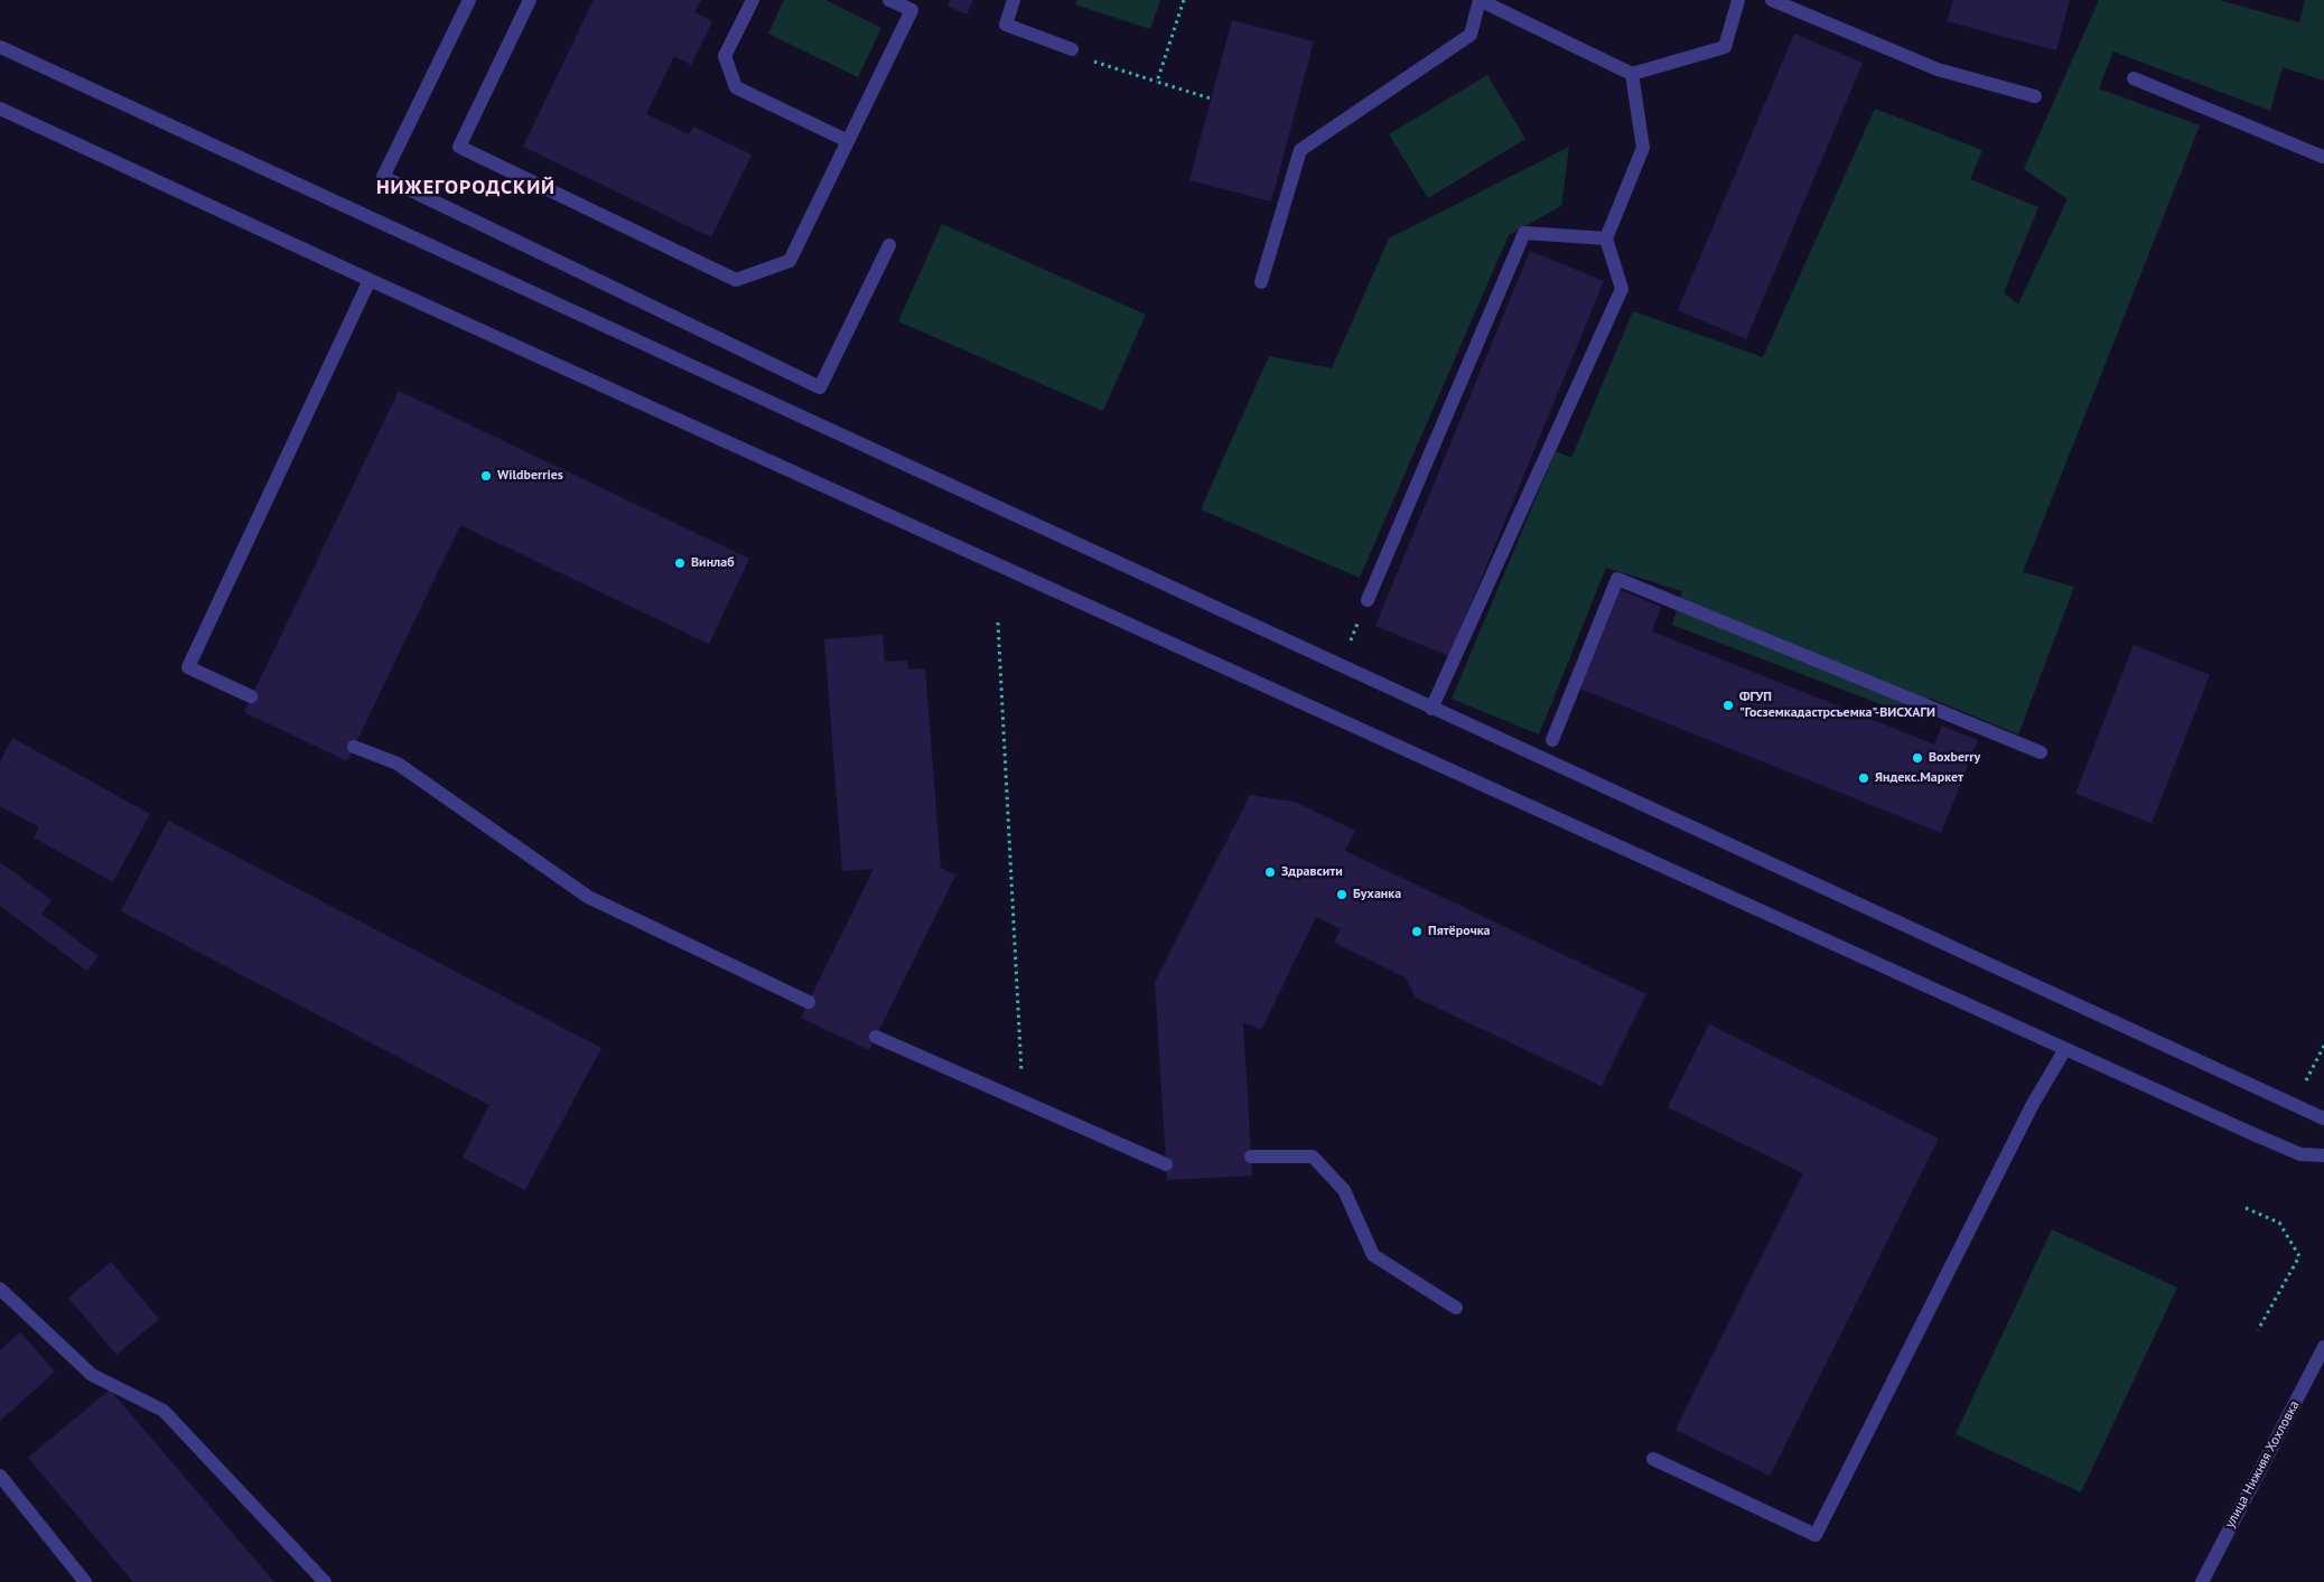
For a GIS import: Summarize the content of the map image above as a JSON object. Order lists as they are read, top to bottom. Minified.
{"streets":{"street":["улица Нижняя Хохловка"]},"districts":["НИЖЕГОРОДСКИЙ"],"places":["Wildberries","Винлаб","ФГУП \"Госземкадастрсъемка\"-ВИСХАГИ","Boxberry","Яндекс.Маркет","Здравсити","Буханка","Пятёрочка"]}
